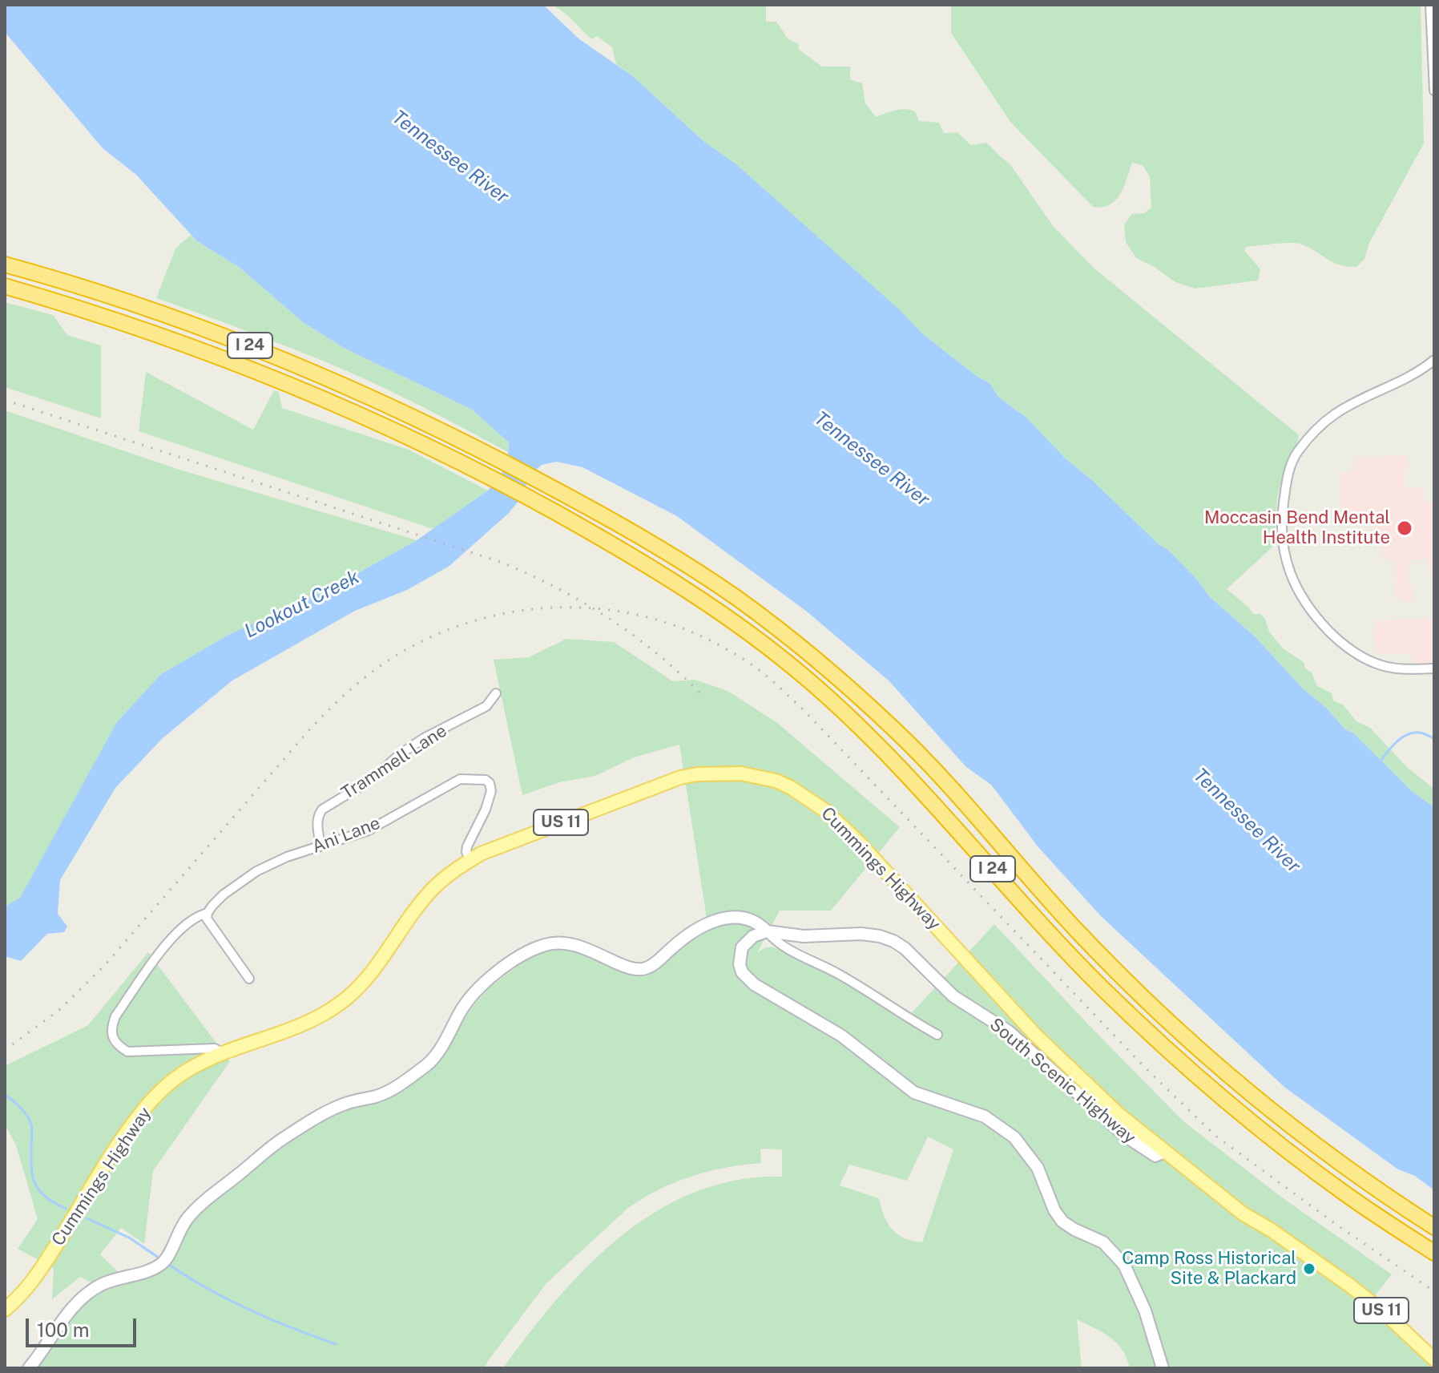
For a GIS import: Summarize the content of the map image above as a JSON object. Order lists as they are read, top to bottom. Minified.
{"streets":{"highway":["I 24"],"main road":["US 11","Cummings Highway","South Scenic Highway"],"street":["Trammell Lane","Ani Lane"]},"crossings":[["Trammell Lane","Ani Lane"],["Ani Lane","Cummings Highway"],["Cummings Highway","South Scenic Highway"]],"water":["Tennessee River","Lookout Creek"],"places":["Moccasin Bend Mental Health Institute","Camp Ross Historical Site & Plackard"],"scale_bar":"100 m"}
